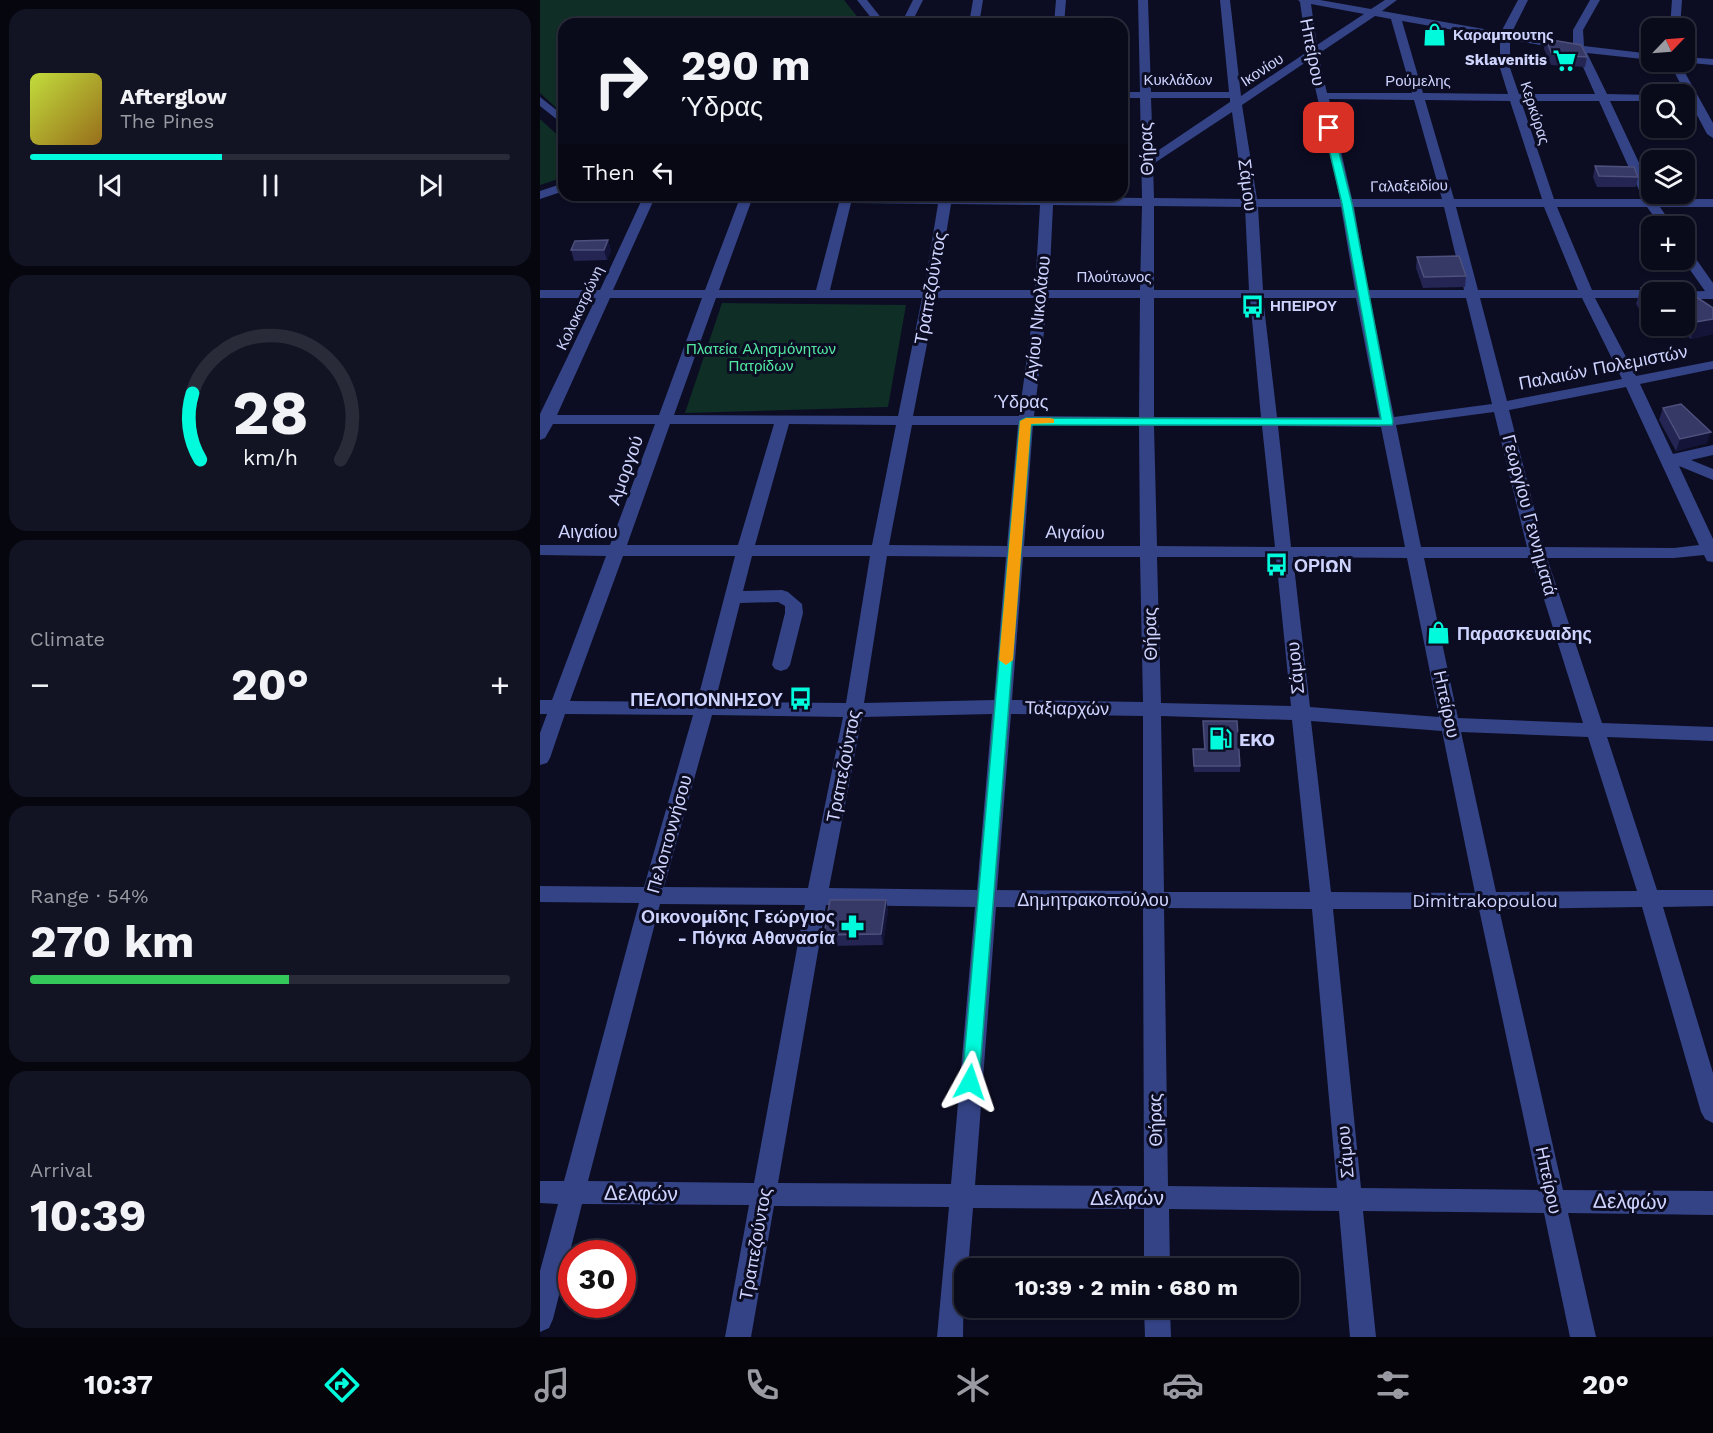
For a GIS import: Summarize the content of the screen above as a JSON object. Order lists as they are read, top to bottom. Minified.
{"streets":{"street":["Ηπείρου","Ικονίου","Κυκλάδων","Ρούμελης","Κερκύρας","Θήρας","Σάμου","Γαλαξειδίου","Πλούτωνος","Τραπεζούντος","Κολοκοτρώνη","Αγίου Νικολάου","Παλαιών Πολεμιστών","Ύδρας","Αμοργού","Γεωργίου Γεννηματά","Αιγαίου","Ταξιαρχών","Πελοποννήσου","Δημητρακοπούλου","Dimitrakopoulou","Δελφών"]},"crossings":[["Ηπείρου","Ικονίου"],["Ηπείρου","Ρούμελης"],["Ηπείρου","Γαλαξειδίου"],["Ηπείρου","Πλούτωνος"],["Ηπείρου","Ύδρας"],["Ηπείρου","Αιγαίου"],["Ηπείρου","Ταξιαρχών"],["Ηπείρου","Dimitrakopoulou"],["Ηπείρου","Δελφών"],["Ικονίου","Κυκλάδων"],["Ικονίου","Θήρας"],["Ικονίου","Σάμου"],["Κυκλάδων","Θήρας"],["Κυκλάδων","Σάμου"],["Ρούμελης","Κερκύρας"],["Ρούμελης","Γεωργίου Γεννηματά"],["Κερκύρας","Γαλαξειδίου"],["Κερκύρας","Πλούτωνος"],["Κερκύρας","Παλαιών Πολεμιστών"],["Κερκύρας","Αιγαίου"],["Θήρας","Γαλαξειδίου"],["Θήρας","Πλούτωνος"],["Θήρας","Ύδρας"],["Θήρας","Αιγαίου"],["Θήρας","Ταξιαρχών"],["Θήρας","Δημητρακοπούλου"],["Θήρας","Δελφών"],["Σάμου","Γαλαξειδίου"],["Σάμου","Πλούτωνος"],["Σάμου","Ύδρας"],["Σάμου","Αιγαίου"],["Σάμου","Ταξιαρχών"],["Σάμου","Δημητρακοπούλου"],["Σάμου","Dimitrakopoulou"],["Σάμου","Δελφών"],["Γαλαξειδίου","Γεωργίου Γεννηματά"],["Πλούτωνος","Τραπεζούντος"],["Πλούτωνος","Κολοκοτρώνη"],["Πλούτωνος","Αγίου Νικολάου"],["Πλούτωνος","Αμοργού"],["Πλούτωνος","Γεωργίου Γεννηματά"],["Τραπεζούντος","Ύδρας"],["Τραπεζούντος","Αιγαίου"],["Τραπεζούντος","Ταξιαρχών"],["Τραπεζούντος","Δημητρακοπούλου"],["Τραπεζούντος","Δελφών"],["Κολοκοτρώνη","Ύδρας"],["Αγίου Νικολάου","Ύδρας"],["Αγίου Νικολάου","Αιγαίου"],["Αγίου Νικολάου","Ταξιαρχών"],["Αγίου Νικολάου","Δημητρακοπούλου"],["Αγίου Νικολάου","Δελφών"],["Παλαιών Πολεμιστών","Ύδρας"],["Παλαιών Πολεμιστών","Γεωργίου Γεννηματά"],["Ύδρας","Αμοργού"],["Ύδρας","Γεωργίου Γεννηματά"],["Ύδρας","Πελοποννήσου"],["Αμοργού","Αιγαίου"],["Αμοργού","Ταξιαρχών"],["Γεωργίου Γεννηματά","Αιγαίου"],["Γεωργίου Γεννηματά","Ταξιαρχών"],["Γεωργίου Γεννηματά","Dimitrakopoulou"],["Αιγαίου","Πελοποννήσου"],["Ταξιαρχών","Πελοποννήσου"],["Πελοποννήσου","Δημητρακοπούλου"],["Πελοποννήσου","Δελφών"],["Δημητρακοπούλου","Dimitrakopoulou"]],"parks":["Πλατεία Αλησμόνητων Πατρίδων"],"places":{"shop":["Καραμπουτης","Παρασκευαιδης"],"supermarket":["Sklavenitis"],"bus stop":["ΗΠΕΙΡΟΥ","ΟΡΙΩΝ","ΠΕΛΟΠΟΝΝΗΣΟΥ"],"fuel station":["EKO"],"pharmacy":["Οικονομίδης Γεώργιος - Πόγκα Αθανασία"]},"north":"top right","page":{"map_buttons":["+","−"],"turn":["290 m","Ύδρας"],"song":["Afterglow","The Pines"],"then":"Then","tile":["Climate",["Range · 54%","270 km"],["Arrival","10:39"]],"heat":["−","20°","+"],"limit":"30","trip":"10:39 · 2 min · 680 m","tabs":["10:37","20°"],"gauge":["28","km/h"]}}
